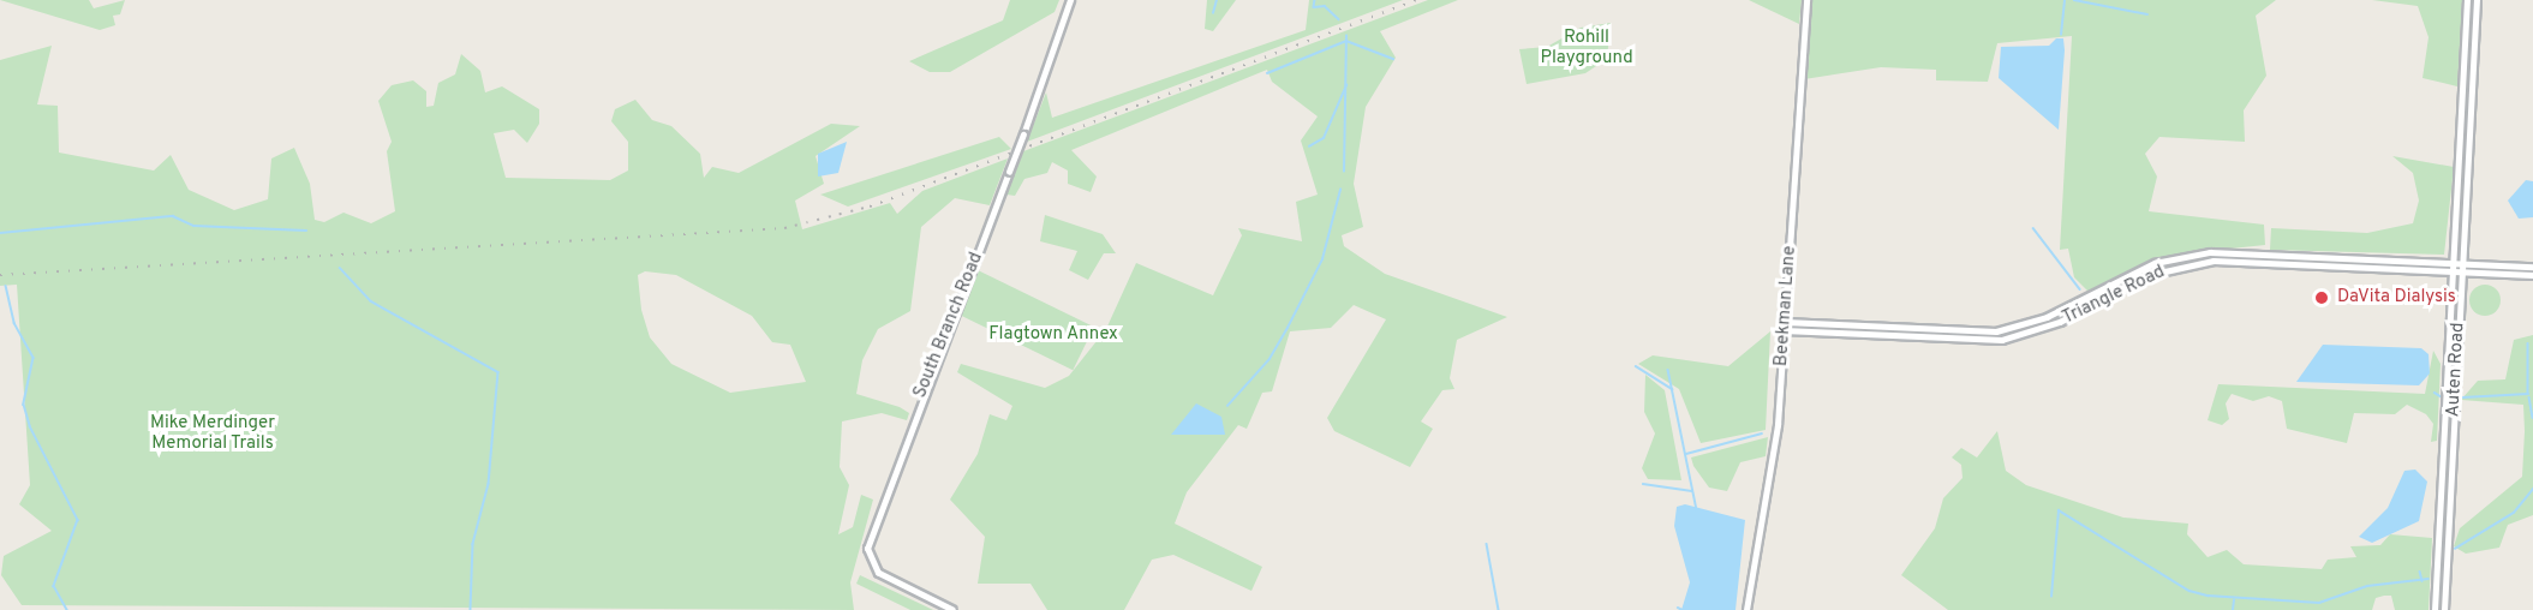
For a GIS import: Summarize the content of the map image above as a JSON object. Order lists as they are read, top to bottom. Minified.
{"streets":{"street":["Triangle Road","Beekman Lane","South Branch Road","Auten Road"]},"crossings":[["Triangle Road","Beekman Lane"],["Triangle Road","Auten Road"]],"parks":["Rohill Playground","Flagtown Annex","Mike Merdinger Memorial Trails"],"places":["DaVita Dialysis"]}
